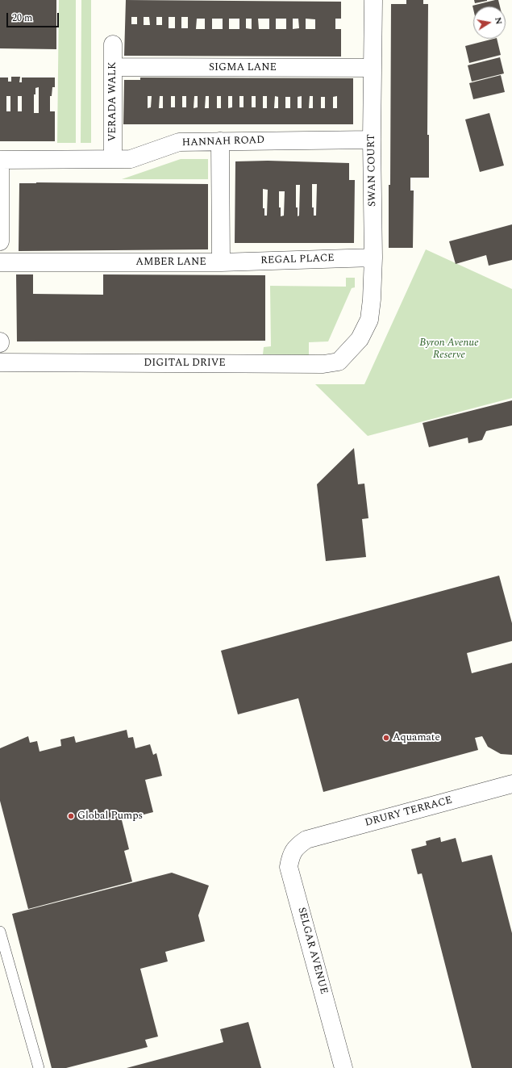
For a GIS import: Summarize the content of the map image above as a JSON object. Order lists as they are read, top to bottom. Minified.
{"streets":{"street":["SIGMA LANE","VERADA WALK","HANNAH ROAD","SWAN COURT","REGAL PLACE","AMBER LANE","DIGITAL DRIVE","DRURY TERRACE","SELGAR AVENUE"]},"crossings":[["SIGMA LANE","VERADA WALK"],["SIGMA LANE","SWAN COURT"],["VERADA WALK","HANNAH ROAD"],["HANNAH ROAD","SWAN COURT"],["HANNAH ROAD","AMBER LANE"],["SWAN COURT","REGAL PLACE"],["SWAN COURT","DIGITAL DRIVE"],["REGAL PLACE","AMBER LANE"],["DRURY TERRACE","SELGAR AVENUE"]],"parks":["Byron Avenue Reserve"],"places":["Aquamate","Global Pumps"],"scale_bar":"20 m","north":"right"}
